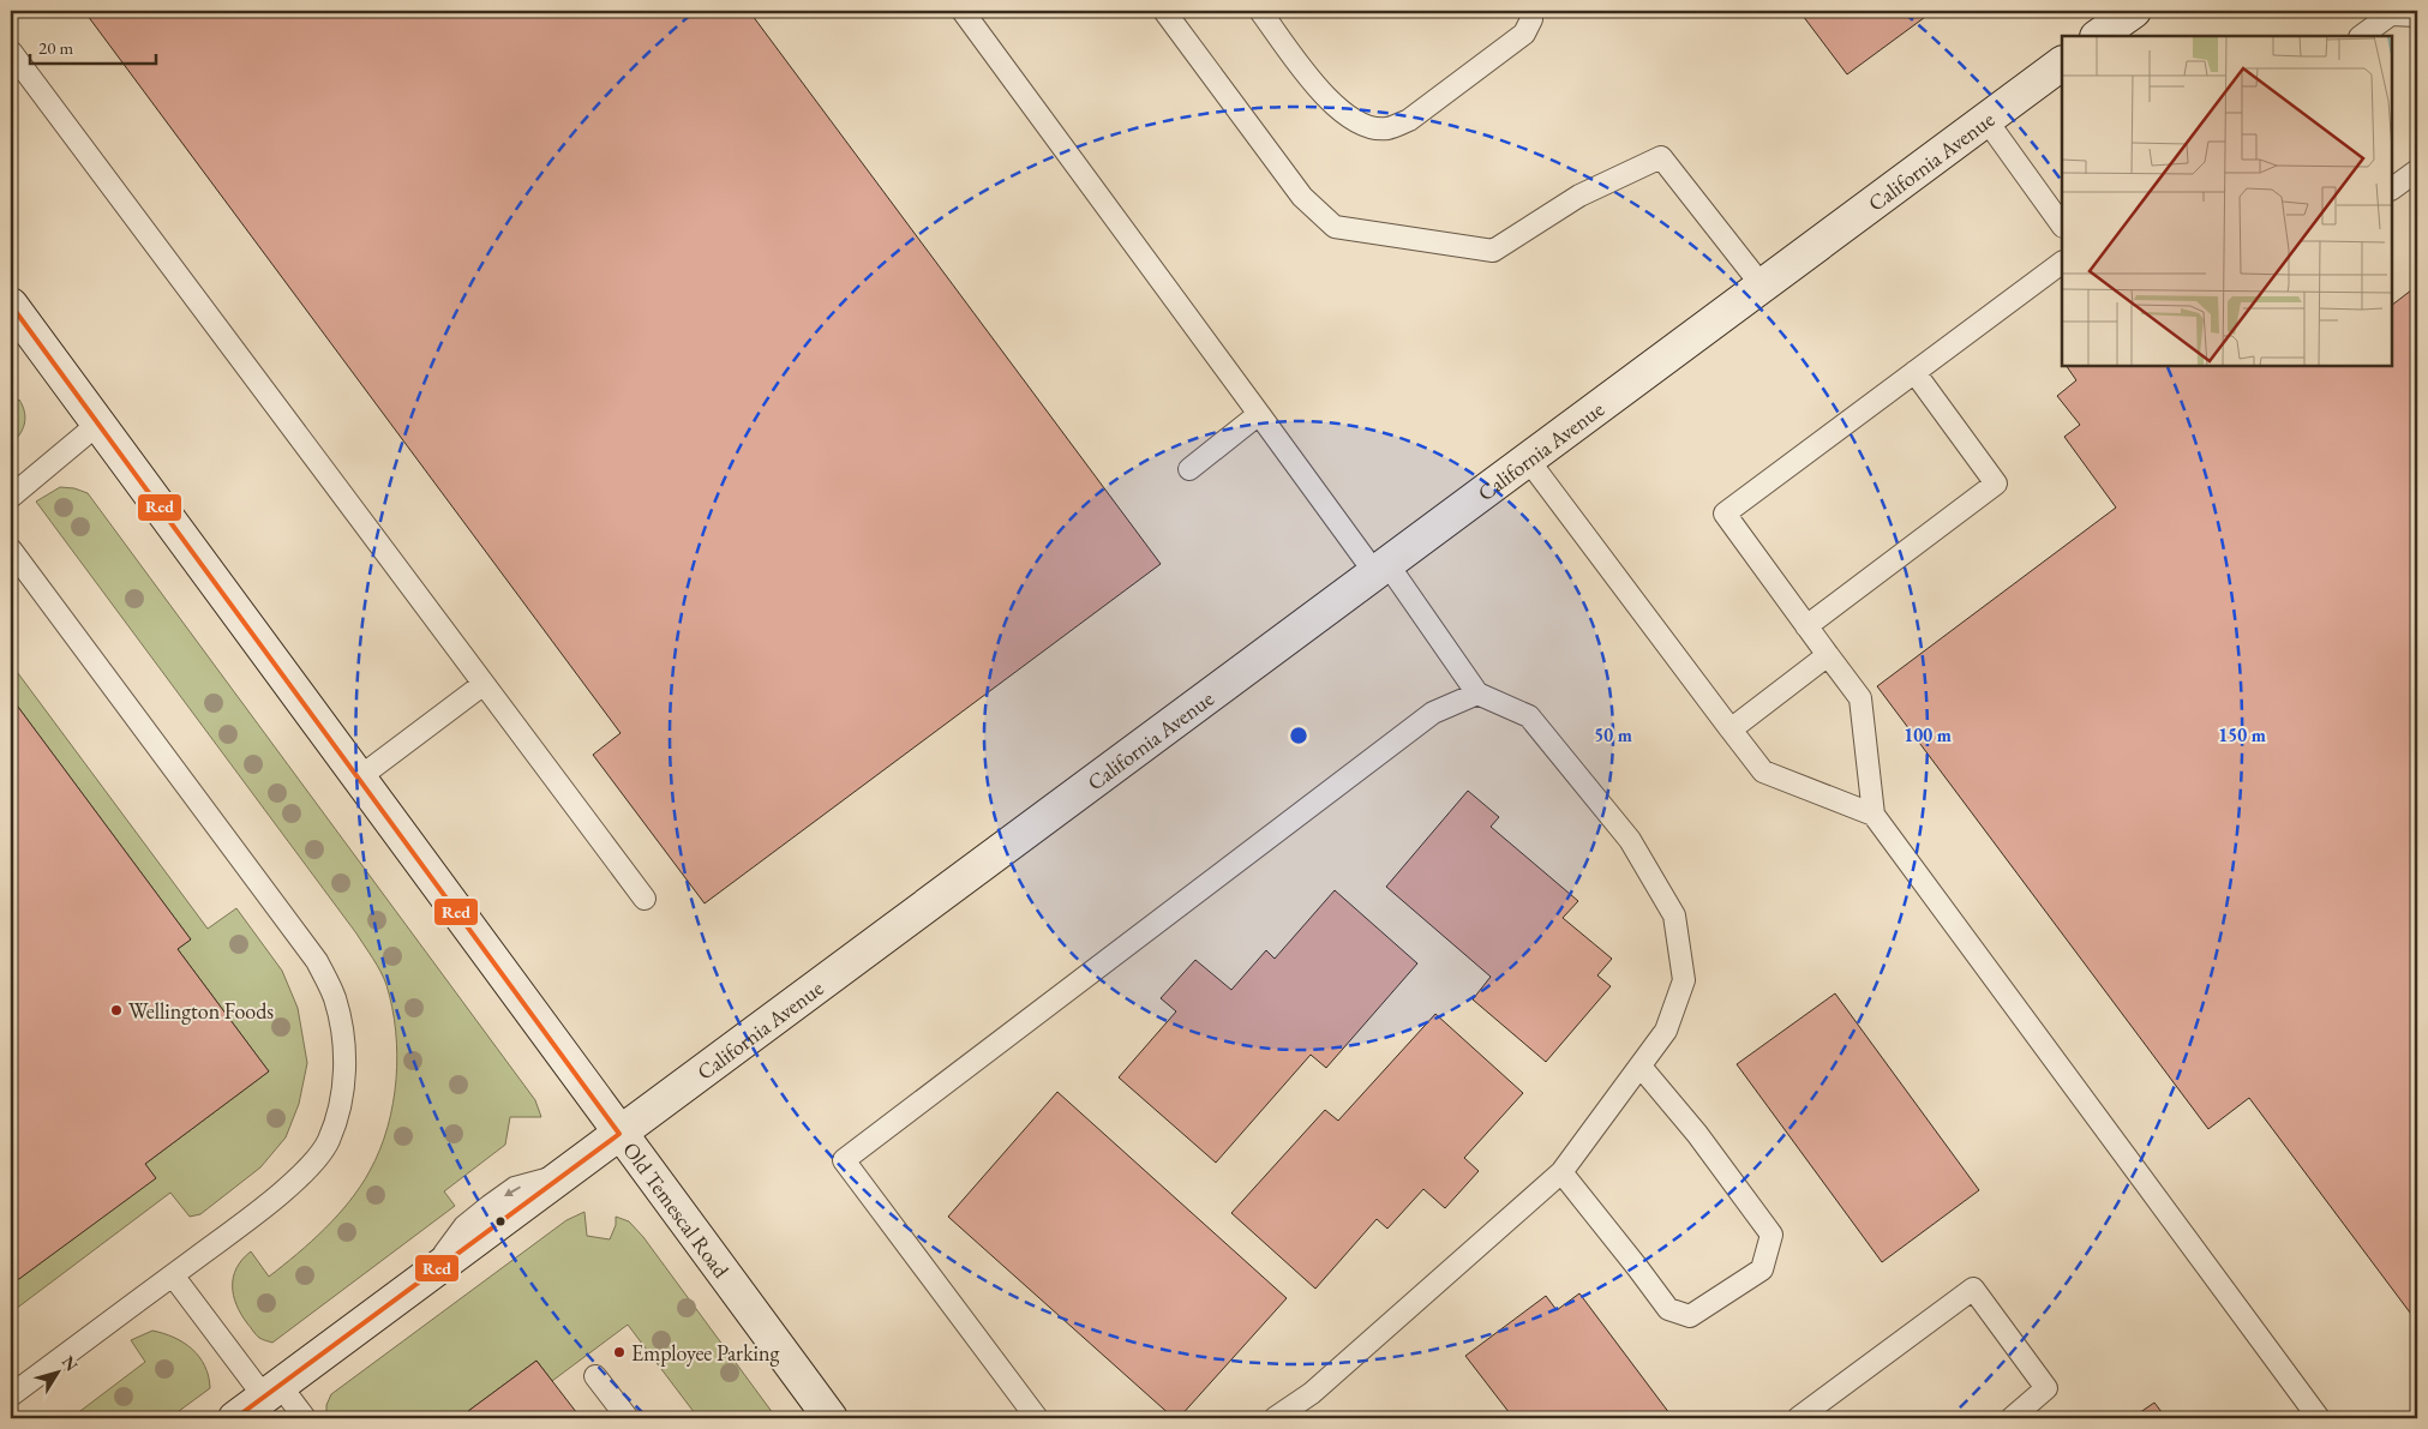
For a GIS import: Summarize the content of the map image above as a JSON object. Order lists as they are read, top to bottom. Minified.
{"streets":{"main road":["California Avenue","Old Temescal Road"]},"crossings":[["California Avenue","Old Temescal Road"]],"places":["Wellington Foods","Employee Parking"],"lines":["transit line Red"],"scale_bar":"20 m","north":"top right","rings":["50 m","100 m","150 m"]}
